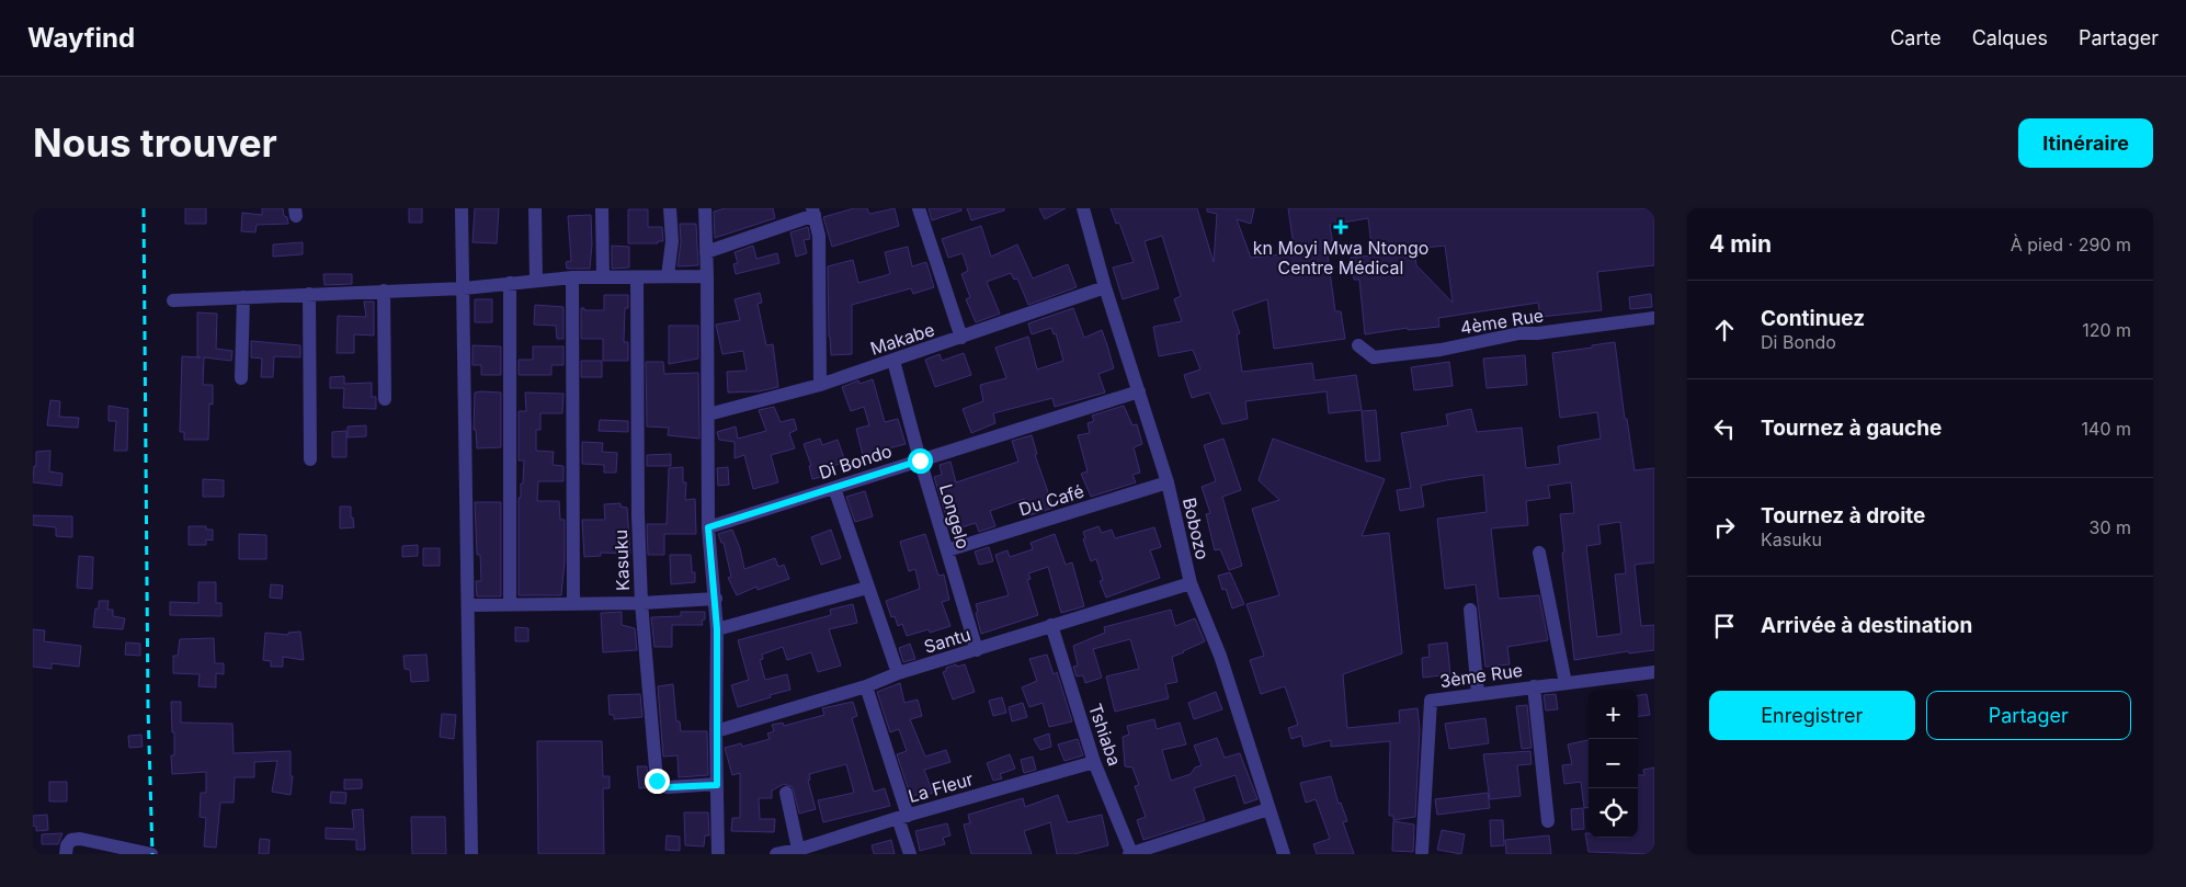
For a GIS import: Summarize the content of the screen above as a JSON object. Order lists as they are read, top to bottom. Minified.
{"streets":{"street":["4ème Rue","Makabe","Di Bondo","Du Café","Longelo","Bobozo","Kasuku","Santu","3ème Rue","Tshiaba","La Fleur"]},"crossings":[["Makabe","Longelo"],["Makabe","Bobozo"],["Di Bondo","Longelo"],["Di Bondo","Bobozo"],["Du Café","Longelo"],["Du Café","Bobozo"],["Longelo","Santu"],["Bobozo","Santu"],["Santu","Tshiaba"],["Tshiaba","La Fleur"]],"places":{"health":["kn Moyi Mwa Ntongo Centre Médical"]},"page":{"header":"Wayfind","nav":["Carte","Calques","Partager"],"buttons":["Itinéraire",["Enregistrer","Partager"]],"title":"Nous trouver","heading":["4 min","À pied · 290 m"],"list":[["Continuez","Di Bondo","120 m"],["Tournez à gauche","140 m"],["Tournez à droite","Kasuku","30 m"],"Arrivée à destination"],"map_buttons":["+","−"]}}
